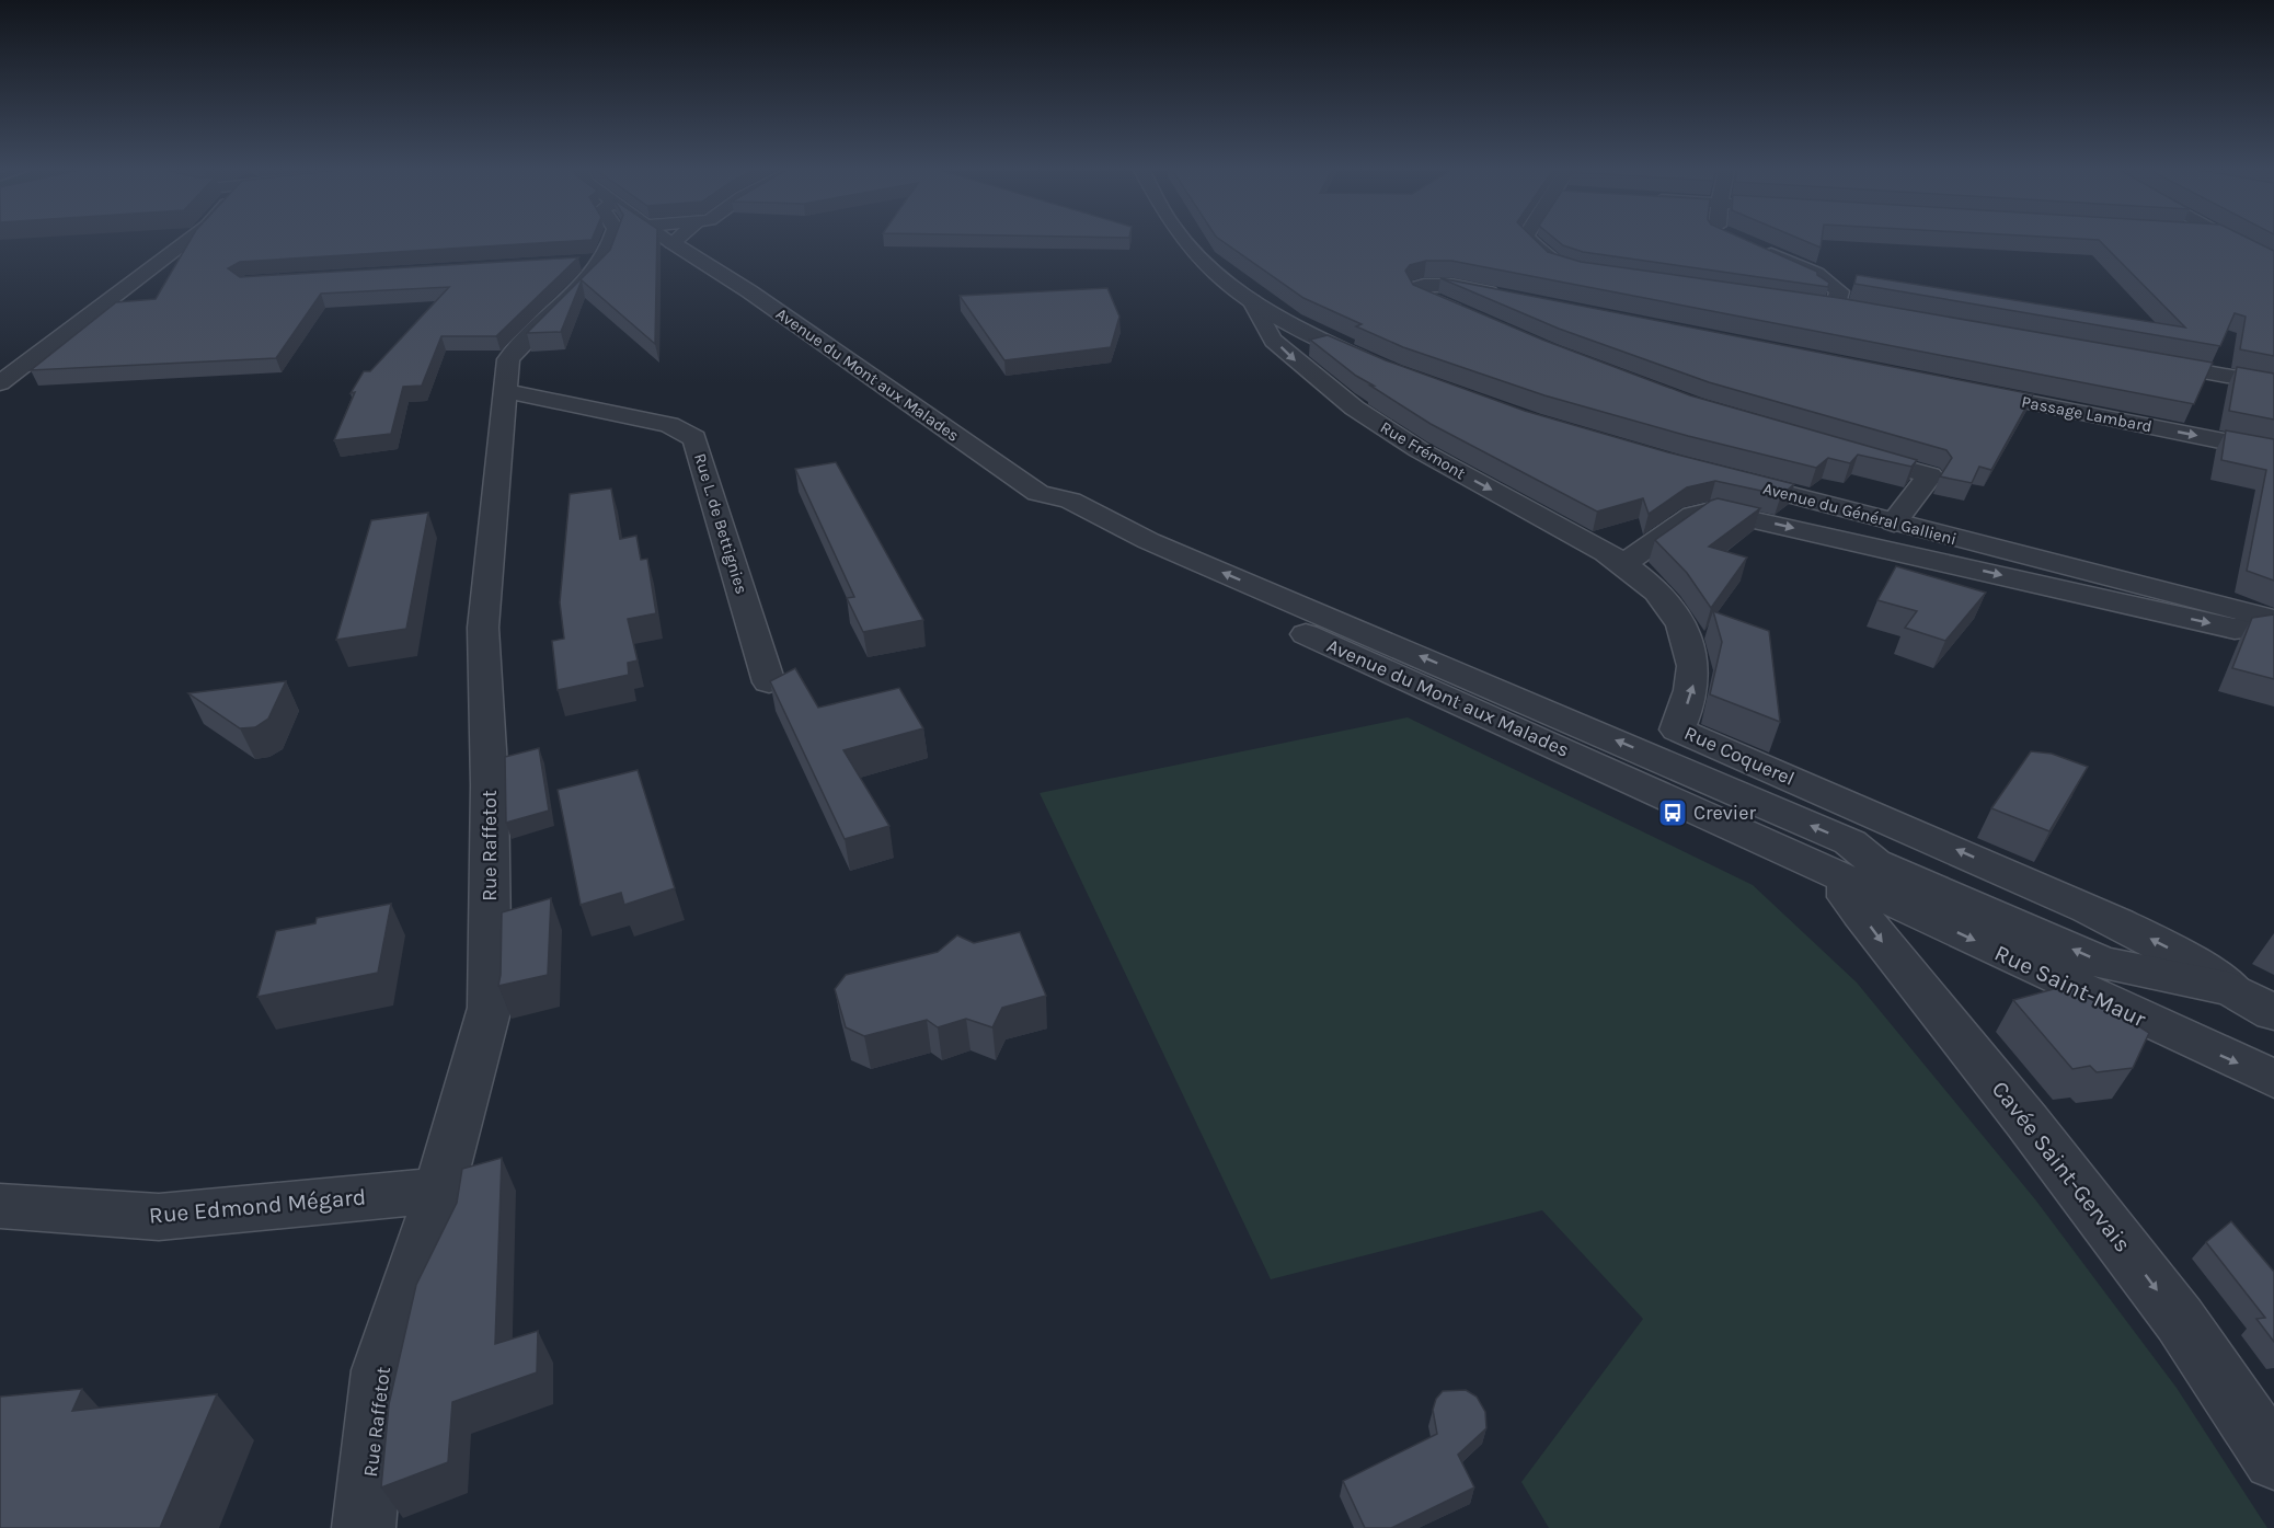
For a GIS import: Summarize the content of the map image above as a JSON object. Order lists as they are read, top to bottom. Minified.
{"streets":{"street":["Avenue du Mont aux Malades","Passage Lambard","Rue Frémont","Avenue du Général Gallieni","Rue L. de Bettignies","Rue Coquerel","Rue Raffetot","Rue Saint-Maur","Cavée Saint-Gervais","Rue Edmond Mégard"]},"crossings":[["Avenue du Mont aux Malades","Rue Saint-Maur"],["Avenue du Mont aux Malades","Cavée Saint-Gervais"],["Rue Frémont","Rue Coquerel"],["Rue L. de Bettignies","Rue Raffetot"],["Rue Coquerel","Rue Saint-Maur"],["Rue Raffetot","Rue Edmond Mégard"],["Rue Saint-Maur","Cavée Saint-Gervais"]],"one_way":["Rue Coquerel","Cavée Saint-Gervais"],"places":{"bus stop":["Crevier"]}}
